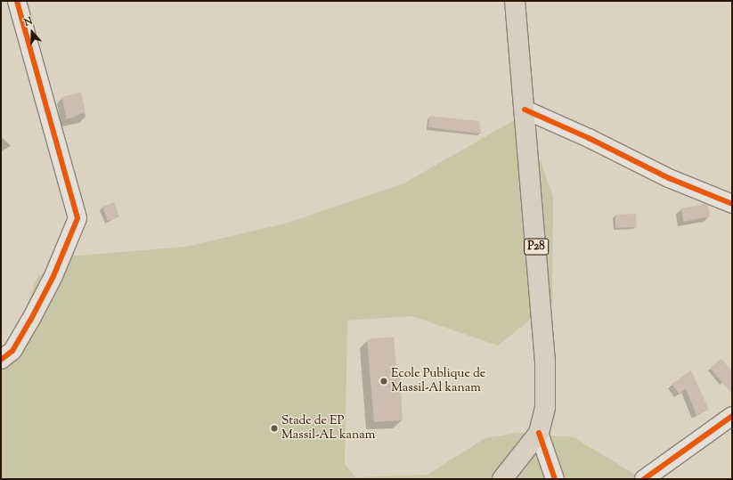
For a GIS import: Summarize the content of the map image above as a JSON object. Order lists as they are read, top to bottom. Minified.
{"streets":{"main road":["P28"]},"places":["Ecole Publique de Massil-Al kanam","Stade de EP Massil-AL kanam"],"north":"top"}
